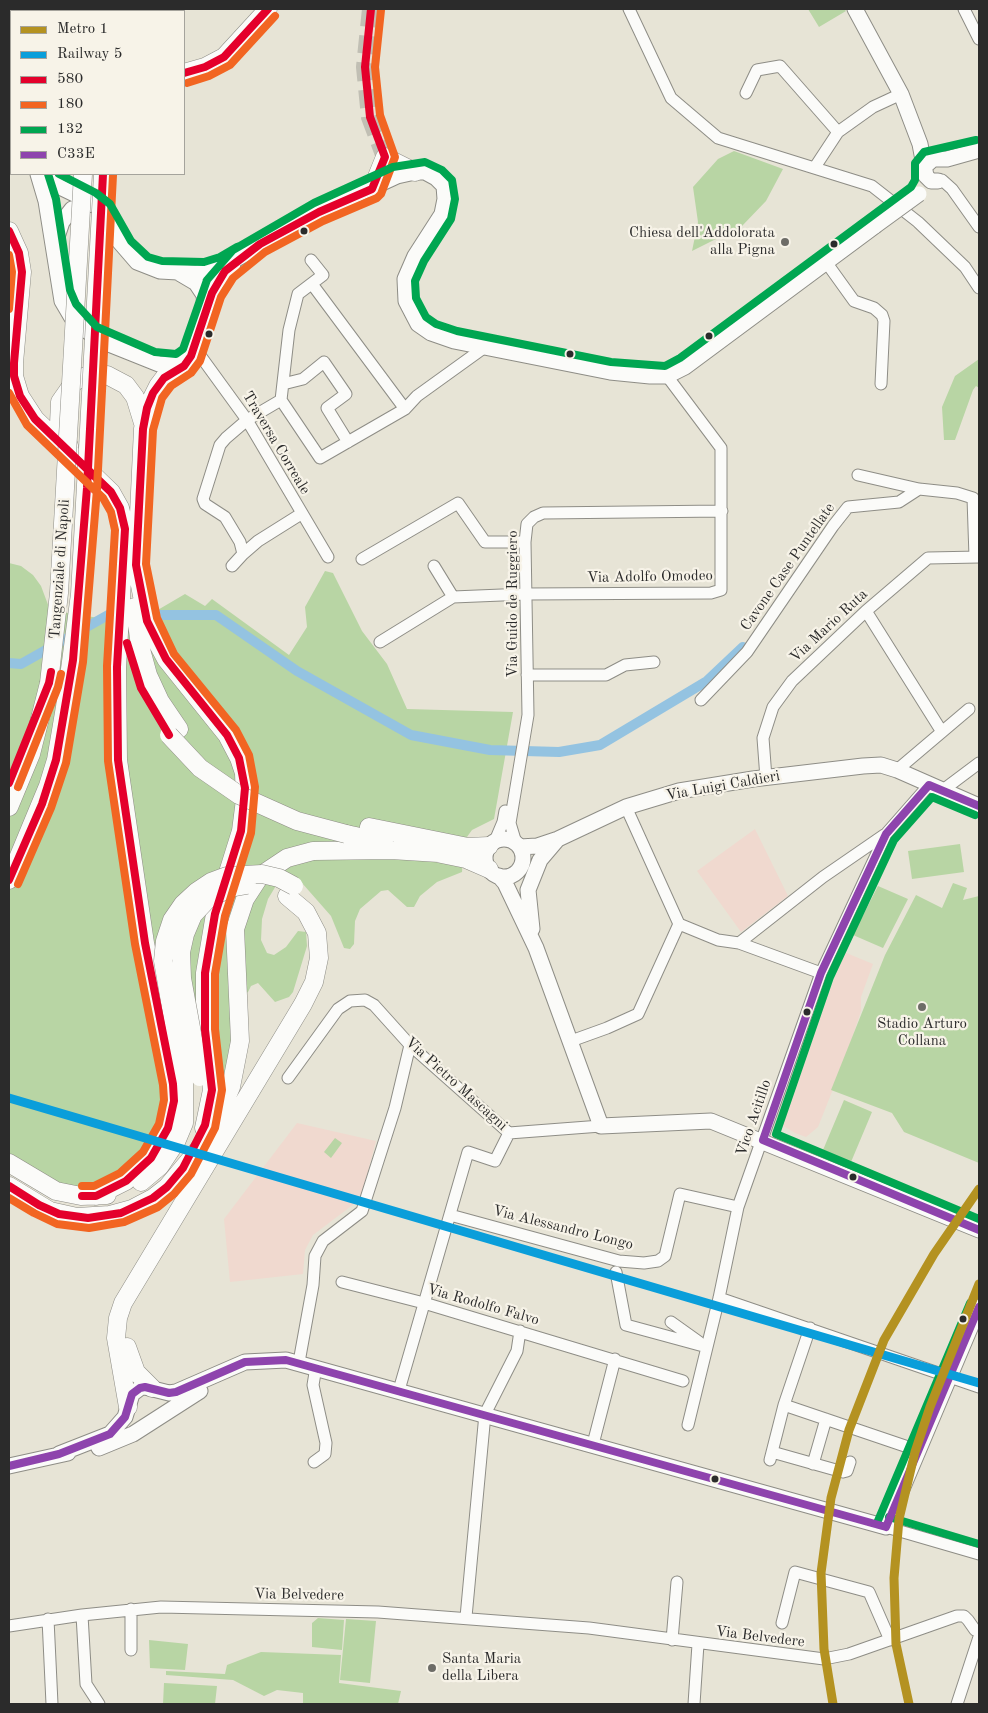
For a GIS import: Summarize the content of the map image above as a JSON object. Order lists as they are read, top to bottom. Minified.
{"streets":{"highway":["Tangenziale di Napoli"],"main road":["Via Luigi Caldieri","Via Pietro Mascagni"],"street":["Traversa Correale","Cavone Case Puntellate","Via Adolfo Omodeo","Via Guido de Ruggiero","Via Mario Ruta","Vico Acitillo","Via Alessandro Longo","Via Rodolfo Falvo","Via Belvedere"]},"crossings":[["Via Adolfo Omodeo","Via Guido de Ruggiero"],["Via Guido de Ruggiero","Via Luigi Caldieri"],["Via Mario Ruta","Via Luigi Caldieri"],["Via Luigi Caldieri","Via Pietro Mascagni"],["Via Luigi Caldieri","Vico Acitillo"],["Via Pietro Mascagni","Vico Acitillo"],["Vico Acitillo","Via Alessandro Longo"]],"places":["Chiesa dell'Addolorata alla Pigna","Stadio Arturo Collana","Santa Maria della Libera"],"lines":["transit line 580","transit line 180","transit line 132","transit line C33E","rail line 5","metro line 1"],"legend":["Metro 1","Railway 5","580","180","132","C33E"]}
